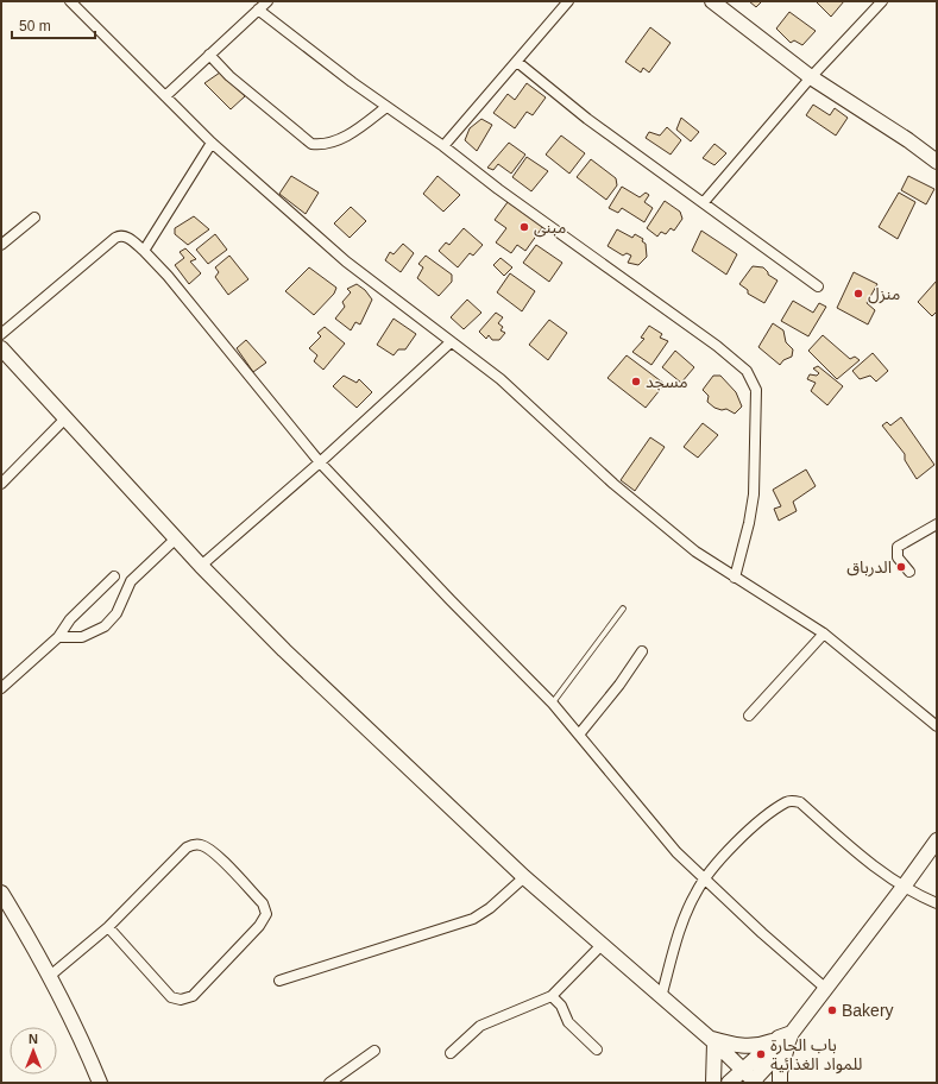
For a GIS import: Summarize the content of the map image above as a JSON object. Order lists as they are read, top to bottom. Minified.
{"places":["مبنى","منزل","مسجد","الدرباق","Bakery","باب الحارة للمواد الغذائية"],"scale_bar":"50 m","north":"top"}
